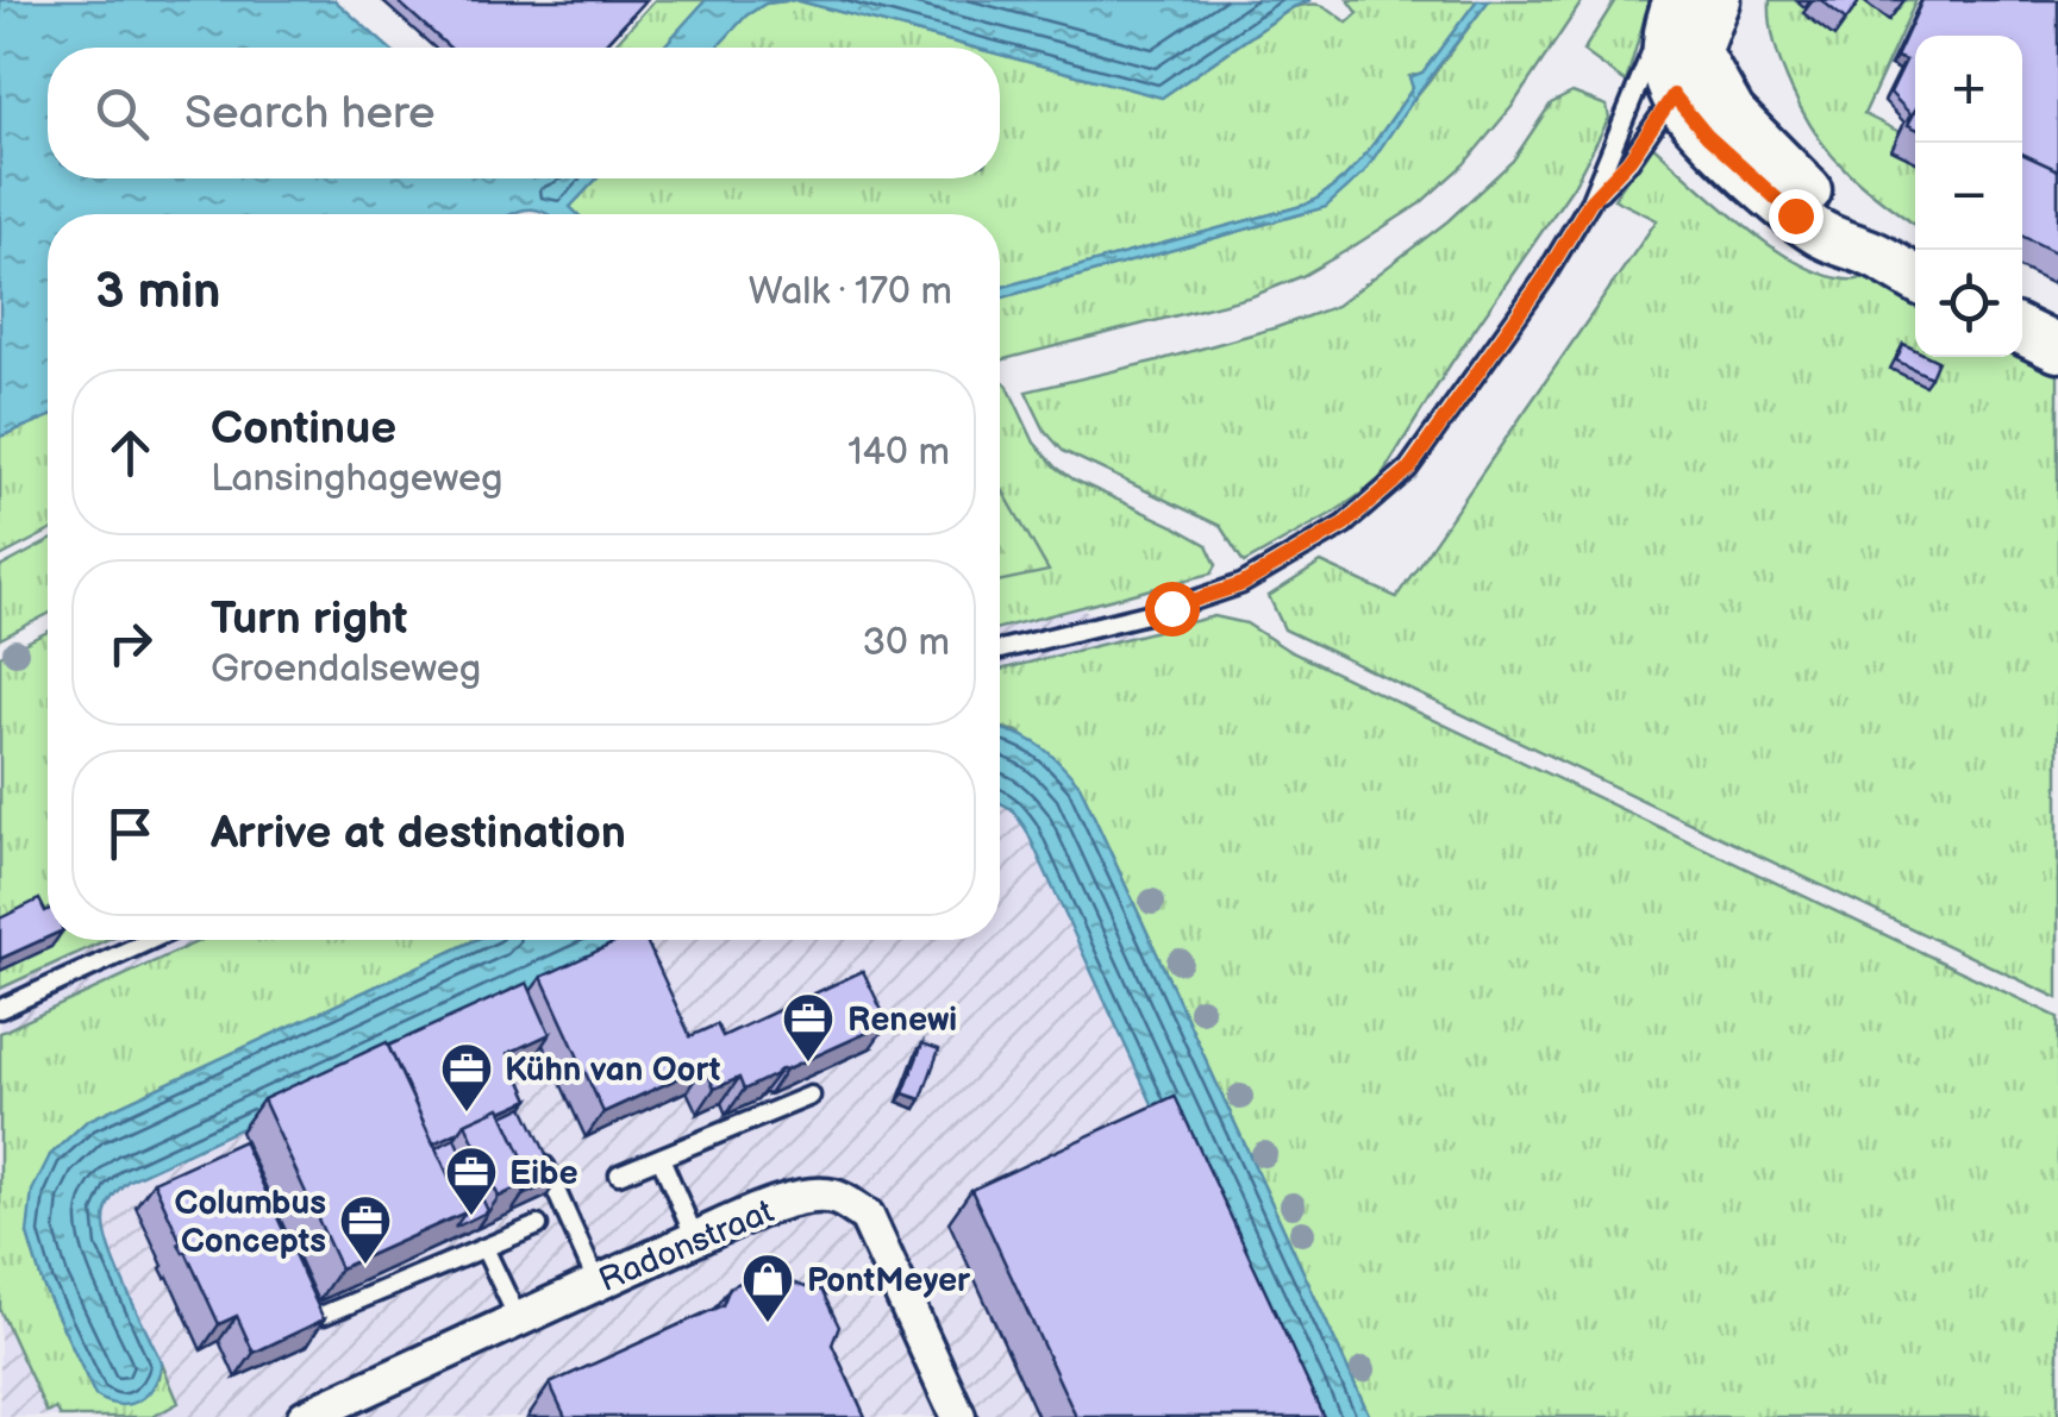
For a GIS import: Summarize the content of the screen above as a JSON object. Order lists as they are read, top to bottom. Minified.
{"streets":{"street":["Radonstraat"]},"places":{"office":["Renewi","Kühn van Oort","Eibe","Columbus Concepts"],"shop":["PontMeyer"]},"page":{"map_buttons":["+","−"],"search":"Search here","heading":["3 min","Walk · 170 m"],"list":[["Continue","Lansinghageweg","140 m"],["Turn right","Groendalseweg","30 m"],"Arrive at destination"]}}
